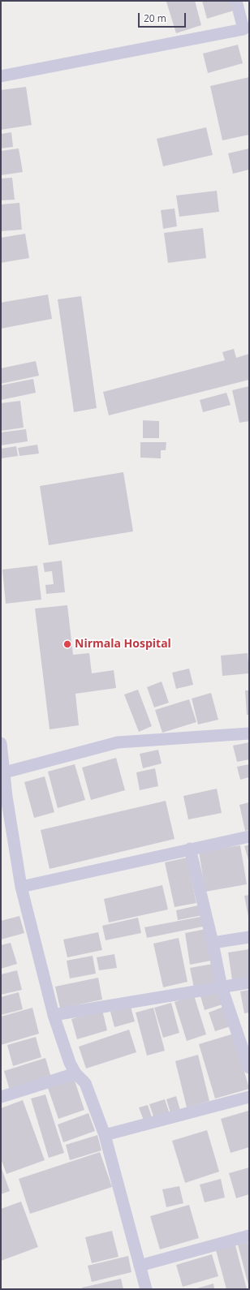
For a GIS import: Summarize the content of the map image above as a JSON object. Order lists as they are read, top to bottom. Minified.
{"places":["Nirmala Hospital"],"scale_bar":"20 m"}
